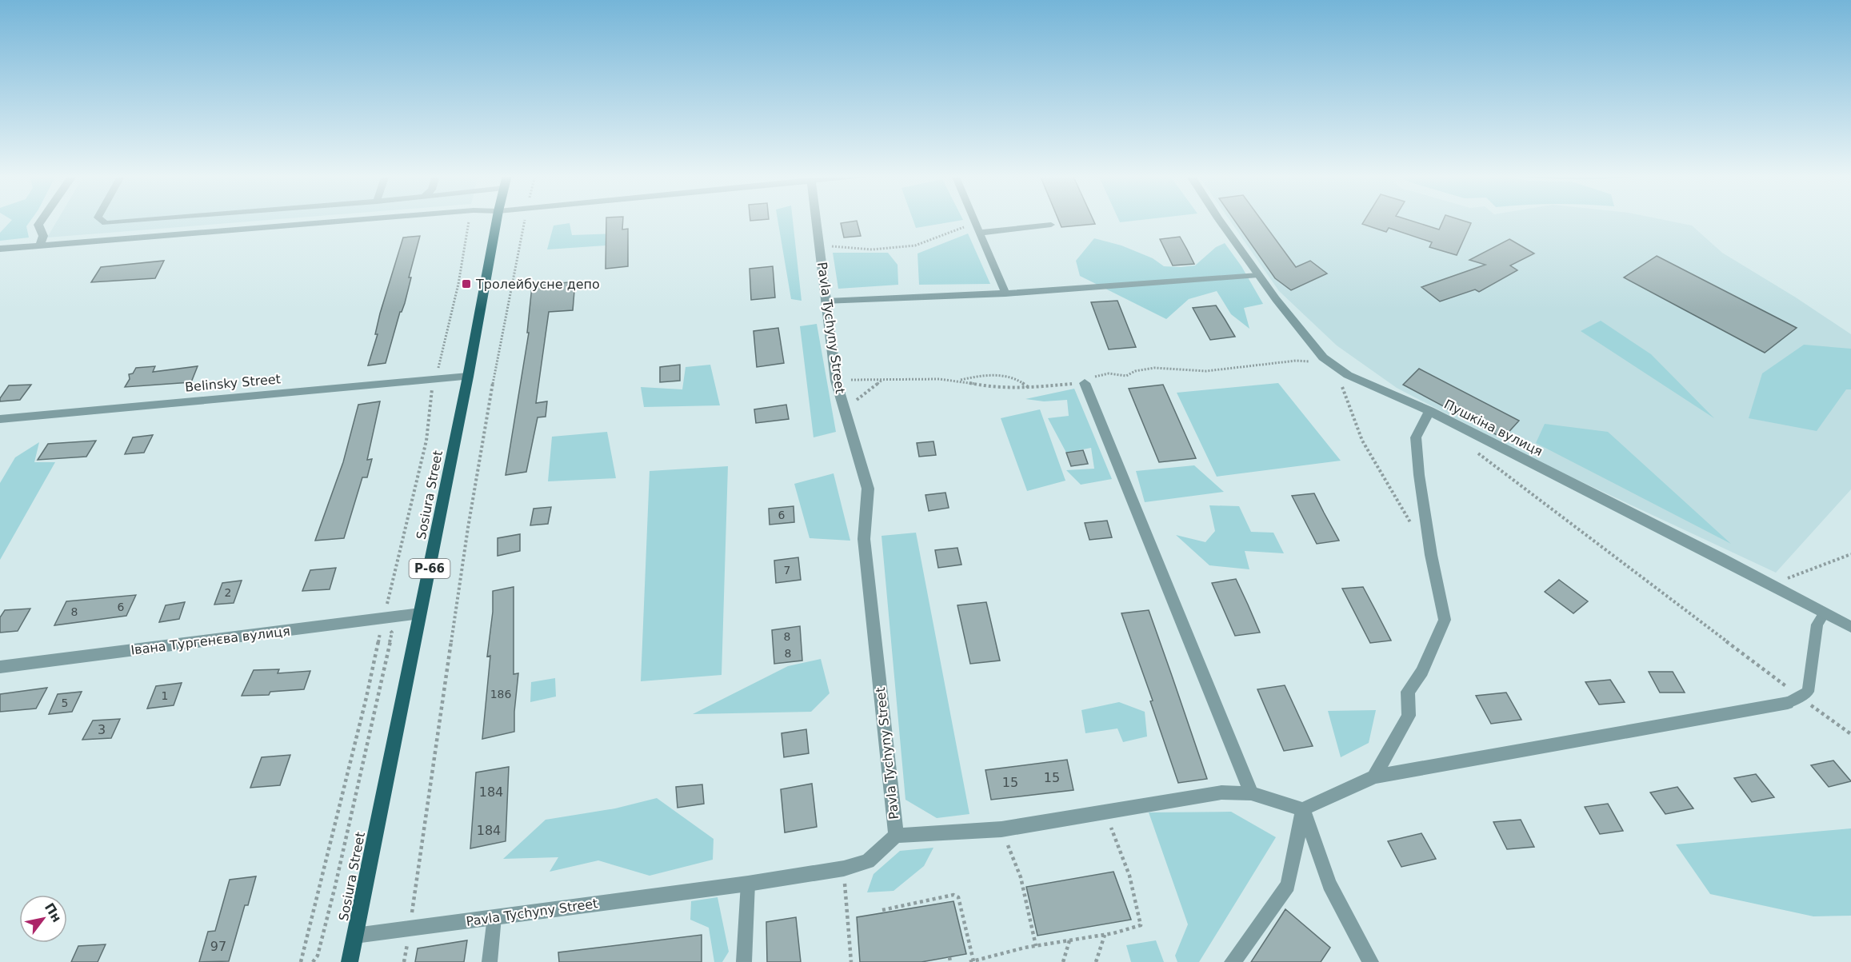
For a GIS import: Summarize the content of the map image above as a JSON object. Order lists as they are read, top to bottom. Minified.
{"streets":{"main road":["Sosiura Street","Р-66"],"street":["Pavla Tychyny Street","Belinsky Street","Пушкіна вулиця","Івана Тургенєва вулиця"]},"crossings":[["Pavla Tychyny Street","Sosiura Street"],["Belinsky Street","Sosiura Street"],["Sosiura Street","Івана Тургенєва вулиця"]],"places":{"transit":["Тролейбусне депо"]},"house_numbers":["6","7","2","6","8","8","8","186","1","5","3","15","15","184","184","97"],"north":"top right"}
